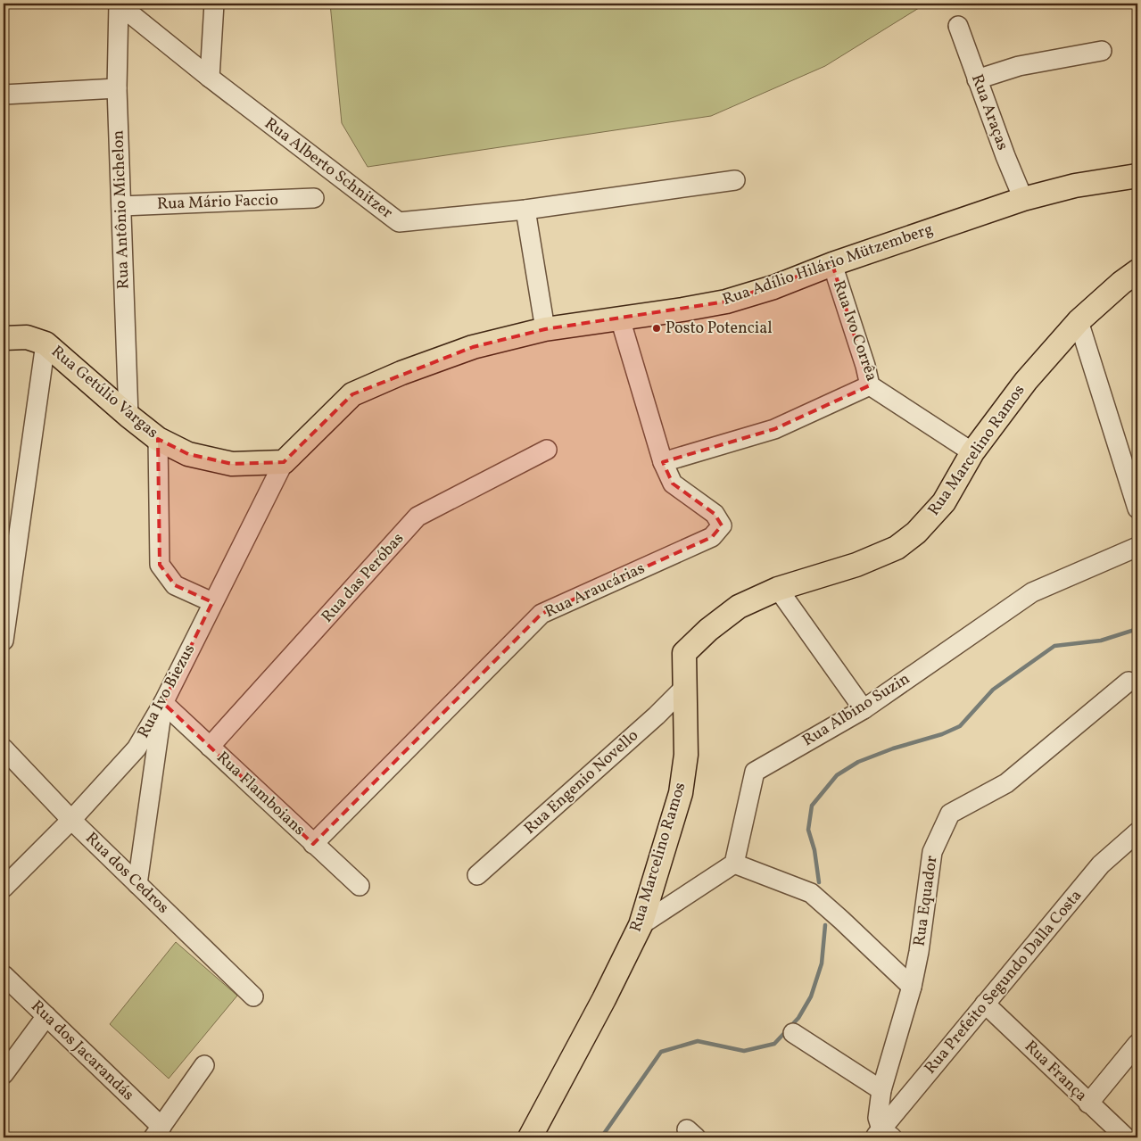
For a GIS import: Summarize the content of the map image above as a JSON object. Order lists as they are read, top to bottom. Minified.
{"streets":{"main road":["Rua Adílio Hilário Mützemberg","Rua Getúlio Vargas","Rua Marcelino Ramos"],"street":["Rua Araças","Rua Alberto Schnitzer","Rua Mário Faccio","Rua Antônio Michelon","Rua Ivo Corrêa","Rua das Peróbas","Rua Araucárias","Rua Ivo Biezus","Rua Albino Suzin","Rua Engenio Novello","Rua Flamboians","Rua dos Cedros","Rua Equador","Rua Prefeito Segundo Dalla Costa","Rua dos Jacarandás","Rua França"]},"crossings":[["Rua Araças","Rua Adílio Hilário Mützemberg"],["Rua Alberto Schnitzer","Rua Antônio Michelon"],["Rua Mário Faccio","Rua Antônio Michelon"],["Rua Antônio Michelon","Rua Getúlio Vargas"],["Rua Adílio Hilário Mützemberg","Rua Ivo Corrêa"],["Rua Adílio Hilário Mützemberg","Rua Getúlio Vargas"],["Rua Adílio Hilário Mützemberg","Rua Araucárias"],["Rua Adílio Hilário Mützemberg","Rua Ivo Biezus"],["Rua Ivo Corrêa","Rua Marcelino Ramos"],["Rua Getúlio Vargas","Rua Ivo Biezus"],["Rua Marcelino Ramos","Rua Engenio Novello"],["Rua das Peróbas","Rua Flamboians"],["Rua Araucárias","Rua Flamboians"],["Rua Ivo Biezus","Rua Flamboians"],["Rua Ivo Biezus","Rua dos Cedros"],["Rua Equador","Rua Prefeito Segundo Dalla Costa"],["Rua Prefeito Segundo Dalla Costa","Rua França"]],"places":["Posto Potencial"]}
